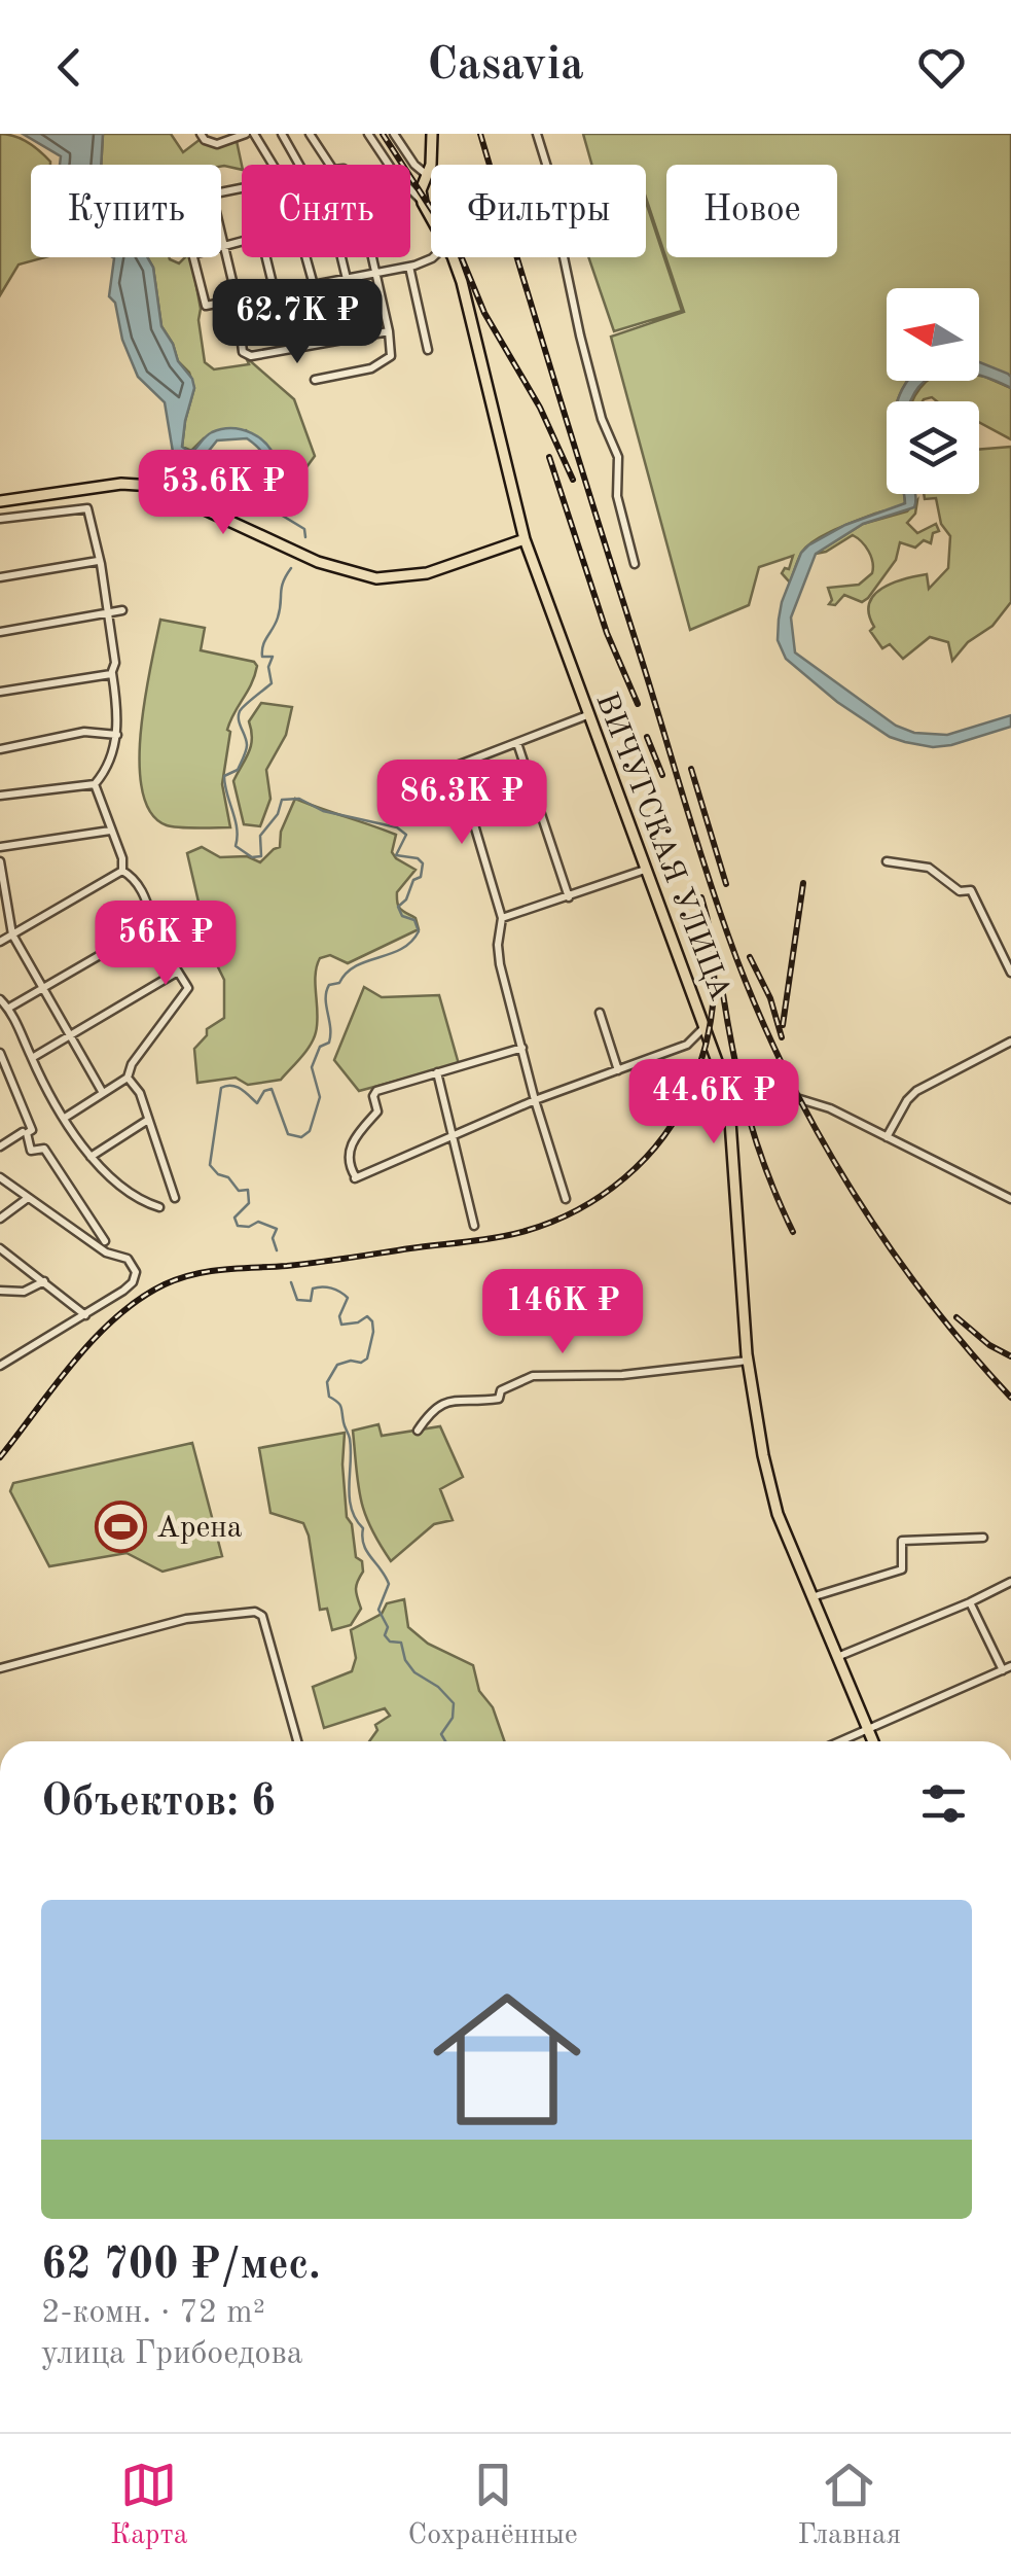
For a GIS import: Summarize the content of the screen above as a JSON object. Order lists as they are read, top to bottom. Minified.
{"streets":{"main road":["ВИЧУГСКАЯ УЛИЦА"]},"places":{"sports":["Арена"]},"north":"left","page":{"header":"Casavia","chip":["Купить","Снять","Фильтры","Новое"],"price":["62.7K ₽","53.6K ₽","86.3K ₽","56K ₽","44.6K ₽","146K ₽"],"heading":"Объектов: 6","list":[{"name":"62 700 ₽/мес.","note":"2-комн. · 72 m² · улица Грибоедова"}],"tabs":["Карта","Сохранённые","Главная"]}}
